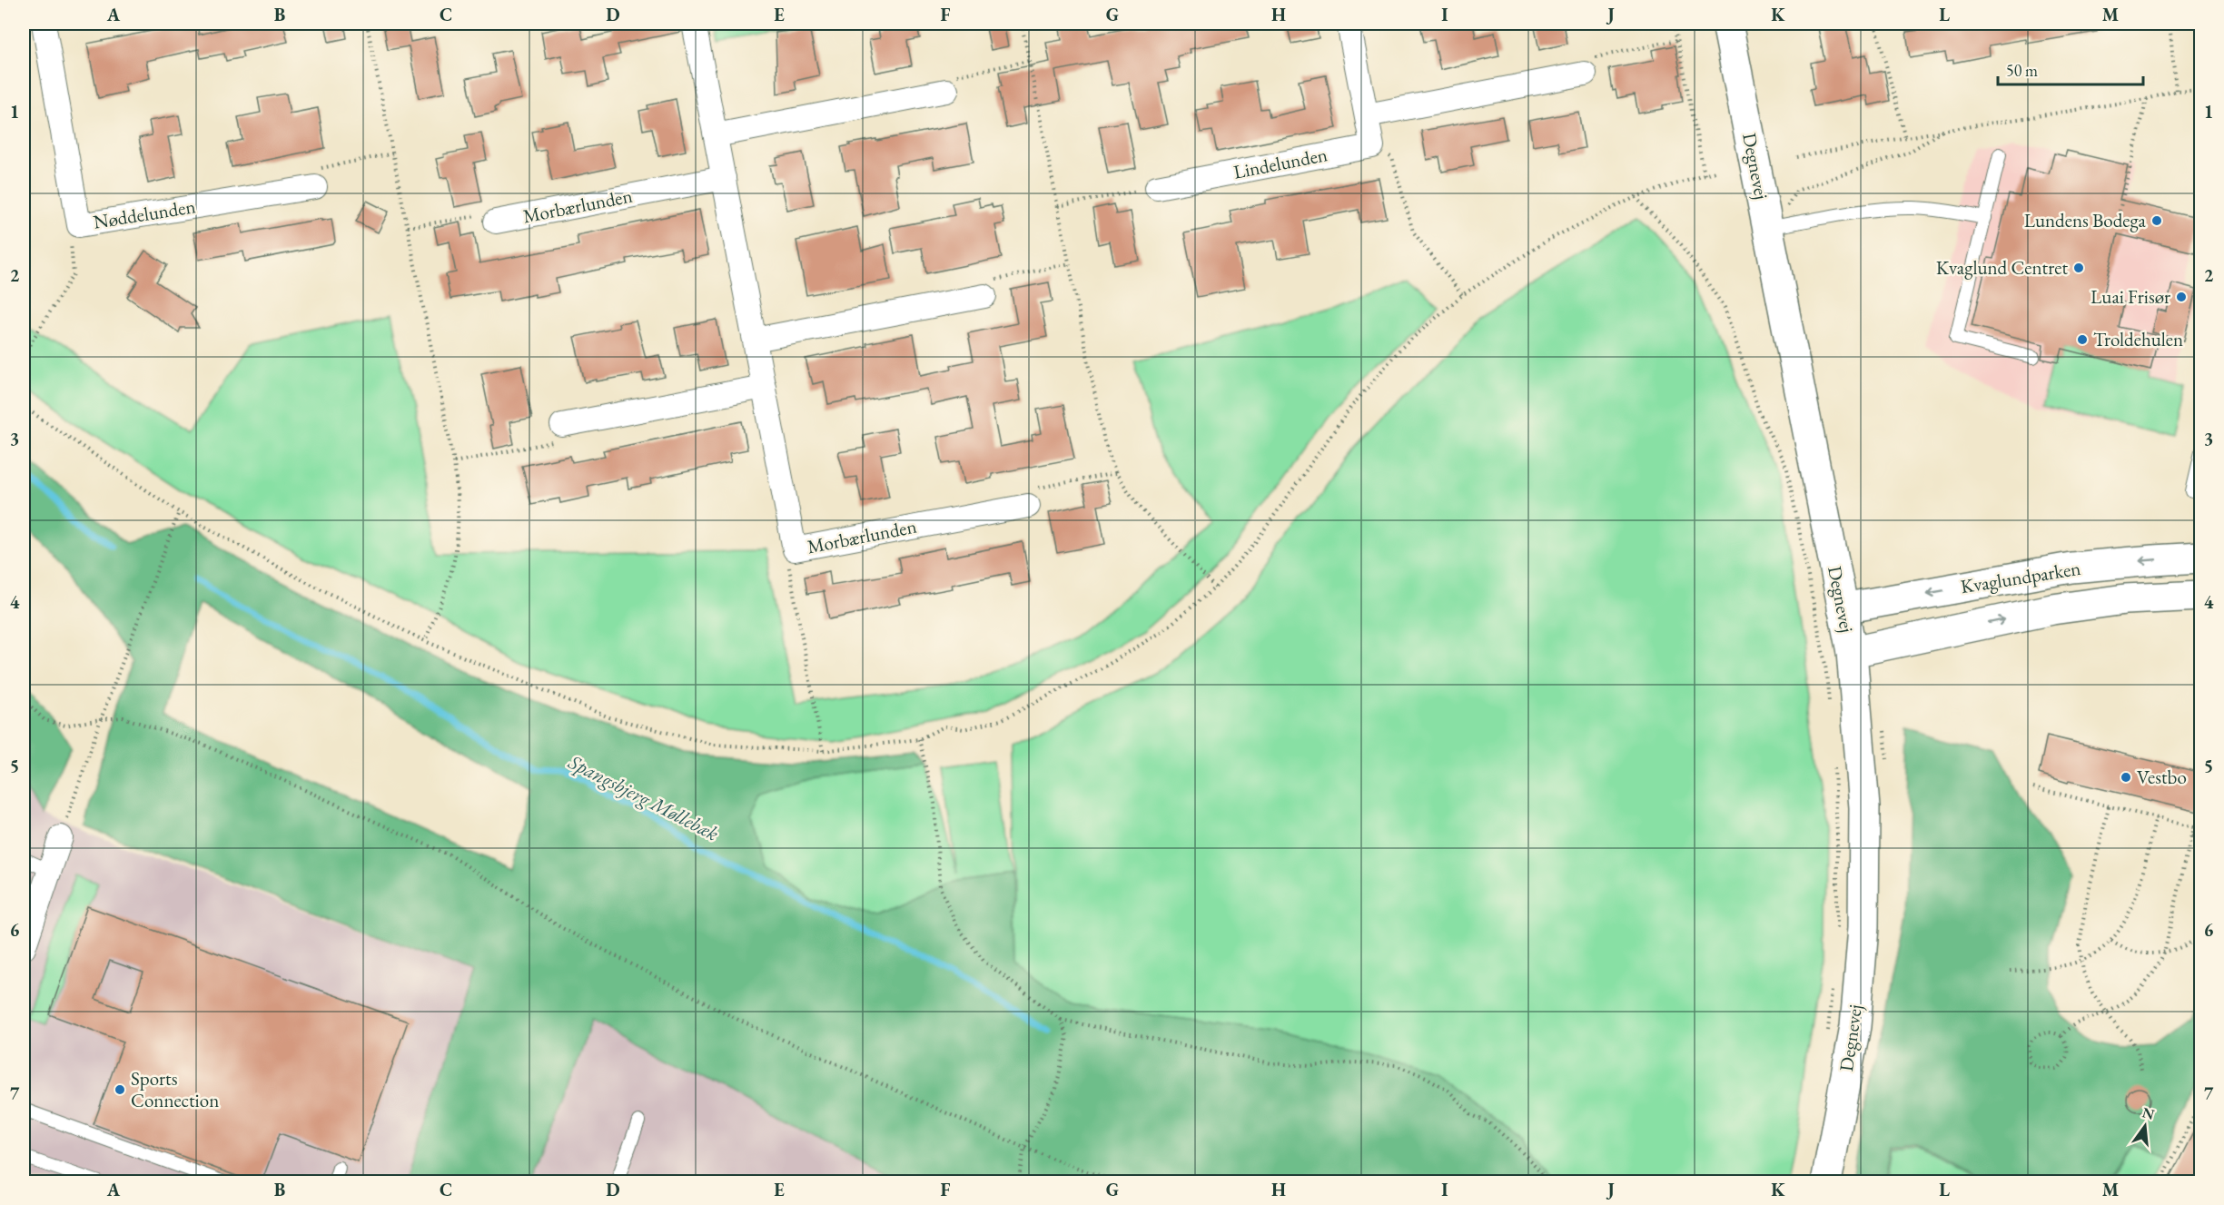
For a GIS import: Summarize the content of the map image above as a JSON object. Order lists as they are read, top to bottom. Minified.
{"streets":{"street":["Lindelunden","Degnevej","Morbærlunden","Nøddelunden","Kvaglundparken"]},"crossings":[["Degnevej","Kvaglundparken"]],"water":["Spangsbjerg Møllebæk"],"places":["Lundens Bodega","Kvaglund Centret","Luai Frisør","Troldehulen","Vestbo","Sports Connection"],"scale_bar":"50 m","north":"top","grid":{"columns":["A","B","C","D","E","F","G","H","I","J","K","L","M"],"rows":["1","2","3","4","5","6","7"]}}
